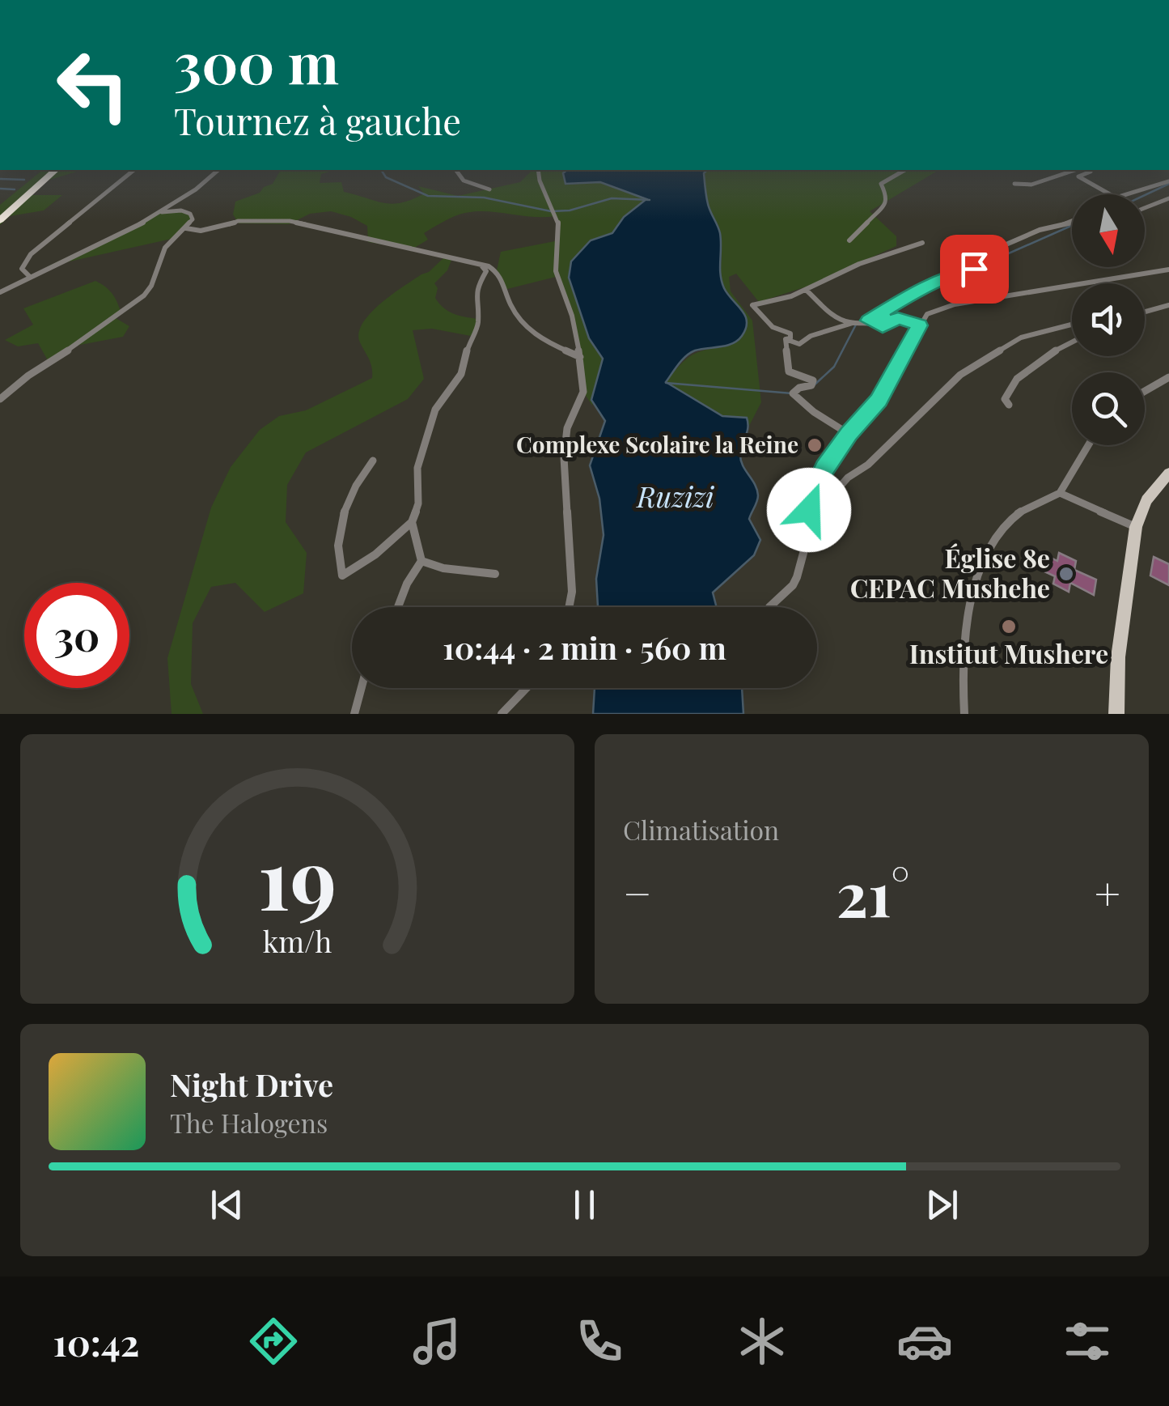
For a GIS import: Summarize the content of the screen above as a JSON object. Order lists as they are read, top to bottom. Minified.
{"water":["Ruzizi"],"places":["Complexe Scolaire la Reine","Église 8e CEPAC Mushehe","Institut Mushere"],"north":"bottom","page":{"turn":["300 m","Tournez à gauche"],"limit":"30","trip":"10:44 · 2 min · 560 m","tile":"Climatisation","heat":["−","21°","+"],"song":["Night Drive","The Halogens"],"tabs":"10:42","gauge":["19","km/h"]}}
